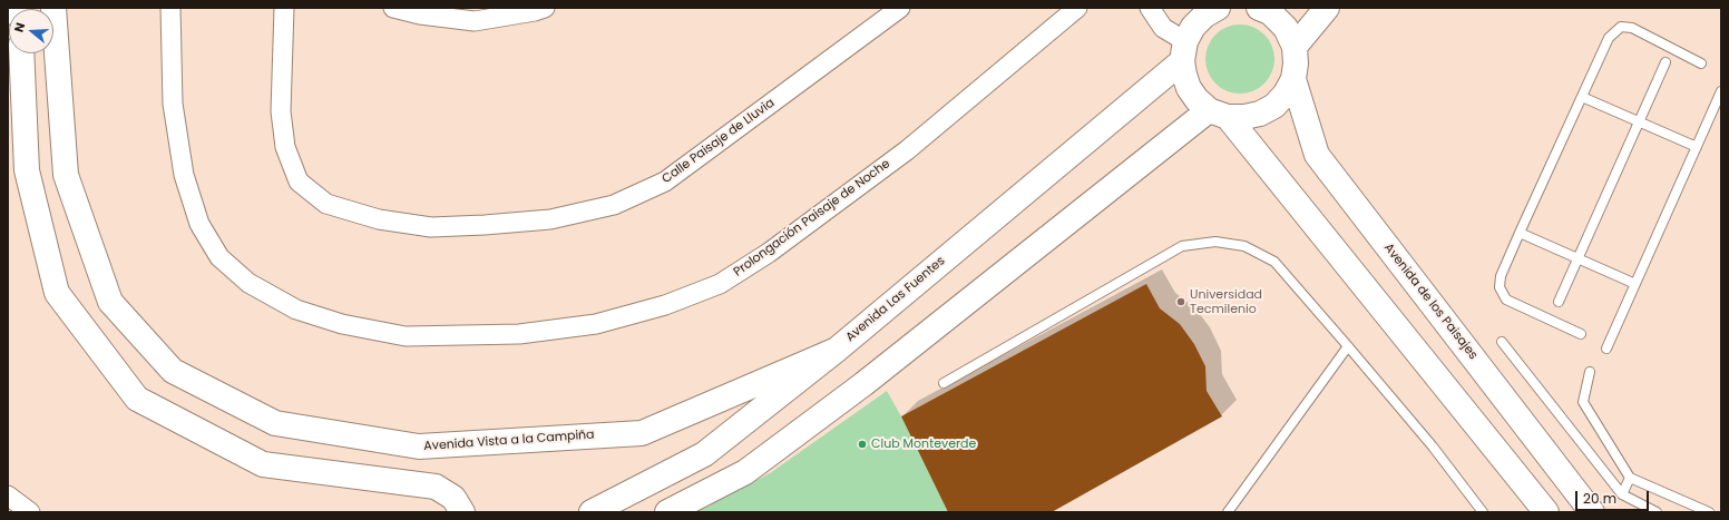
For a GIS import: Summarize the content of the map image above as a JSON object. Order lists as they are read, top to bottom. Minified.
{"streets":{"street":["Calle Paisaje de Lluvia","Prolongación Paisaje de Noche","Avenida Las Fuentes","Avenida de los Paisajes","Avenida Vista a la Campiña"]},"crossings":[["Avenida Las Fuentes","Avenida Vista a la Campiña"]],"places":["Universidad Tecmilenio","Club Monteverde"],"scale_bar":"20 m","north":"left"}
